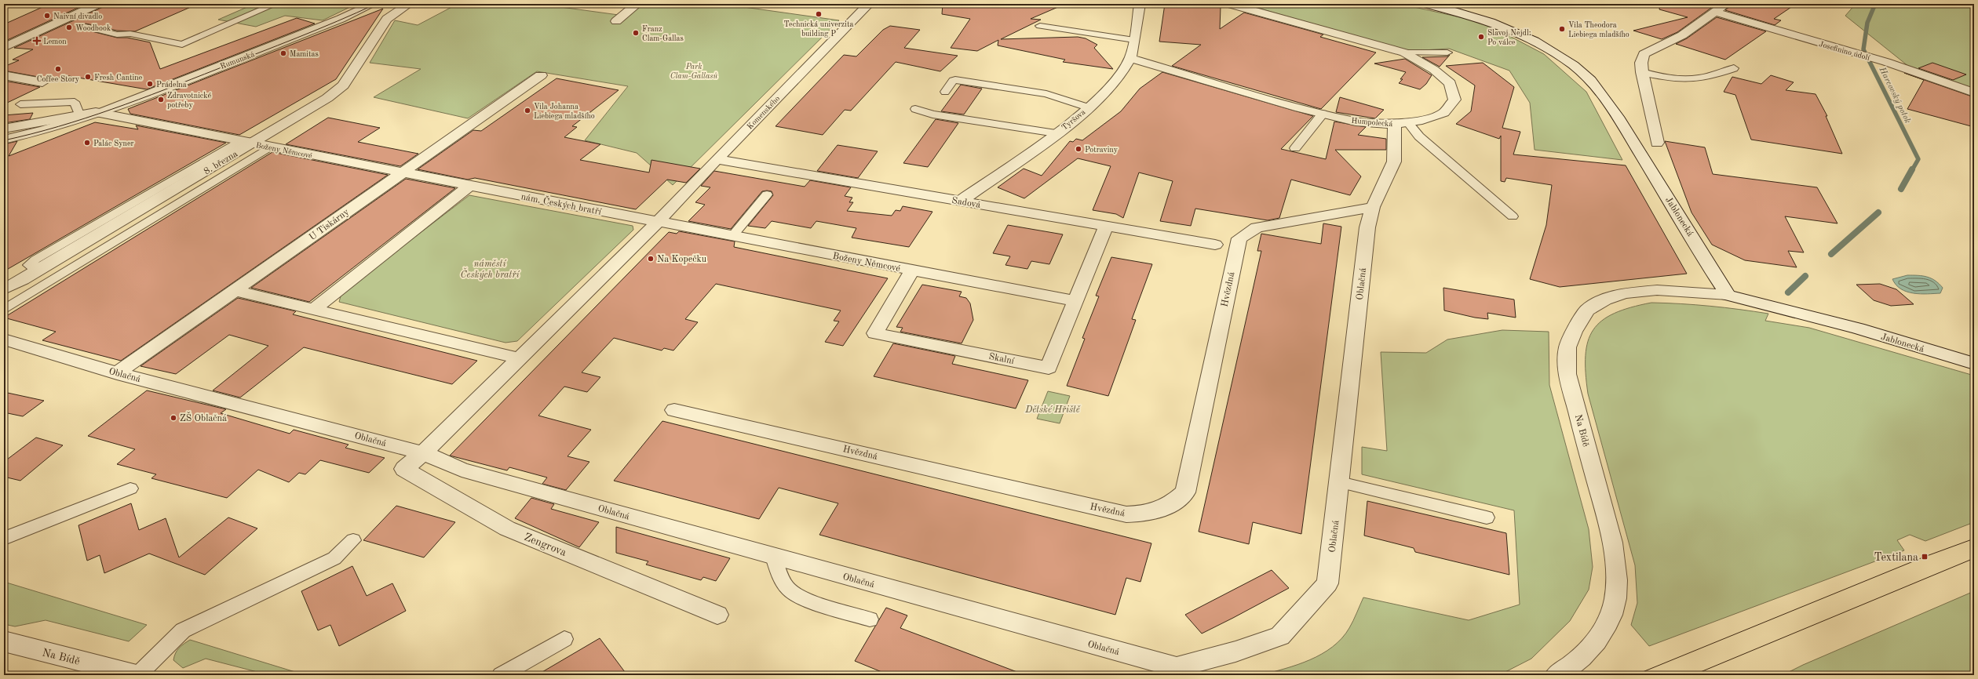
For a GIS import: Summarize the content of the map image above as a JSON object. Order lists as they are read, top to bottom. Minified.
{"streets":{"street":["Josefinino údolí","Rumunská","Komenského","Tyršova","Humpolecká","Boženy Němcové","8. března","Sadová","nám. Českých bratří","Jablonecká","U Tiskárny","Oblačná","Hvězdná","Skalní","Na Bídě","Zengrova"]},"crossings":[["Rumunská","Boženy Němcové"],["Komenského","Boženy Němcové"],["Komenského","Sadová"],["Komenského","nám. Českých bratří"],["Tyršova","Humpolecká"],["Tyršova","Sadová"],["Humpolecká","Oblačná"],["Boženy Němcové","8. března"],["Boženy Němcové","nám. Českých bratří"],["Boženy Němcové","U Tiskárny"],["Boženy Němcové","Skalní"],["Sadová","Skalní"],["Jablonecká","Na Bídě"],["U Tiskárny","Oblačná"],["Oblačná","Hvězdná"],["Oblačná","Zengrova"]],"water":["Harcovský potok"],"parks":["Park Clam-Gallasů","náměstí Českých bratří","Dětské Hřiště"],"places":{"other":["Technická univerzita building P","Naivní divadlo","Woodbook","Vila Theodora Liebiega mladšího","Franz Clam-Gallas","Slavoj Nejdl: Po válce","Mamitas","Coffee Story","Fresh Cantine","Prádelna","Zdravotnické potřeby","Vila Johanna Liebiega mladšího","Palác Syner","Potraviny","Na Kopečku","ZŠ Oblačná"],"health":["Lemon"],"transit":["Textilana"]}}
